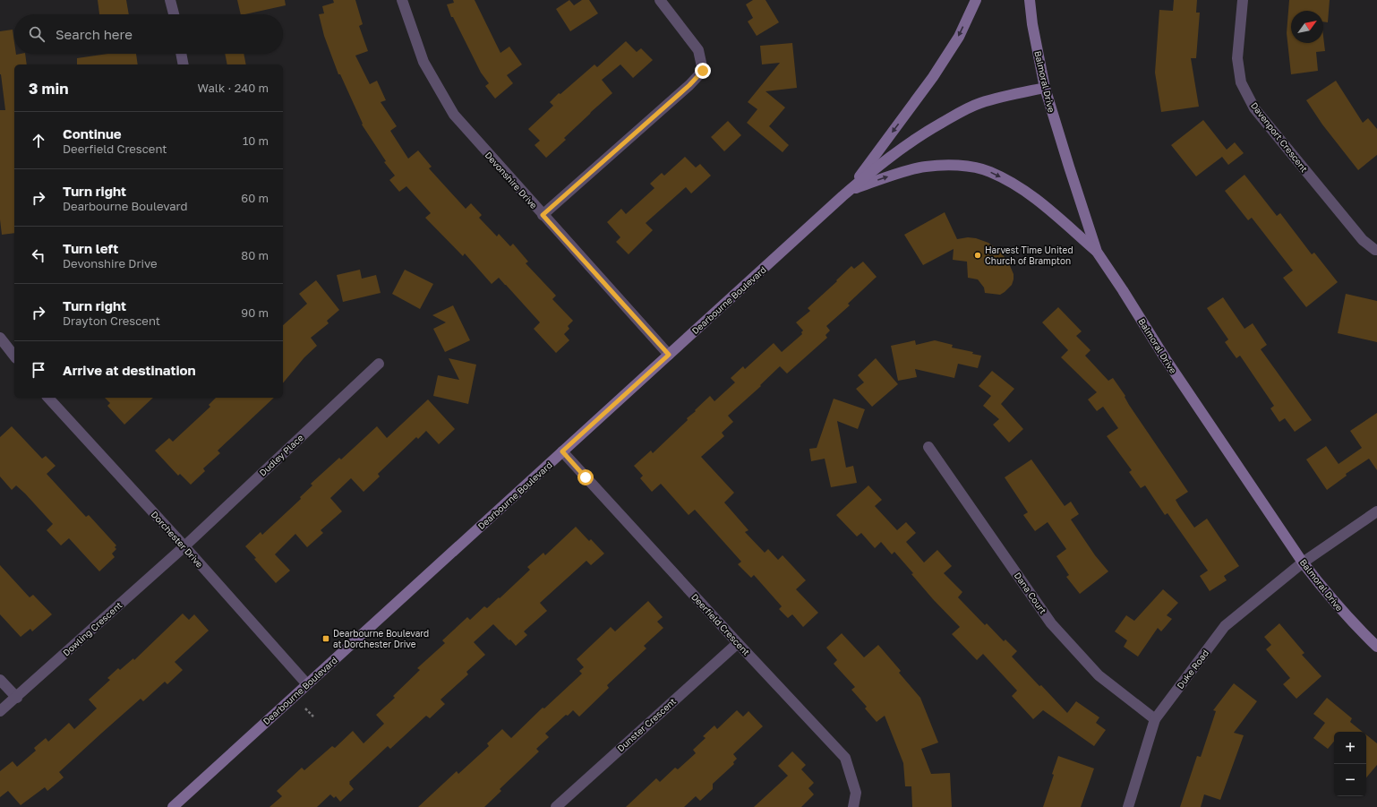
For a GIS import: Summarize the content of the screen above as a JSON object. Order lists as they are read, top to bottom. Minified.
{"streets":{"street":["Balmoral Drive","Davenport Crescent","Devonshire Drive","Dearbourne Boulevard","Dudley Place","Dorchester Drive","Dana Court","Deerfield Crescent","Dowling Crescent","Duke Road","Dunster Crescent"]},"crossings":[["Balmoral Drive","Dearbourne Boulevard"],["Balmoral Drive","Duke Road"],["Devonshire Drive","Dearbourne Boulevard"],["Dearbourne Boulevard","Dorchester Drive"],["Dearbourne Boulevard","Deerfield Crescent"],["Dudley Place","Dorchester Drive"],["Dudley Place","Dowling Crescent"],["Dorchester Drive","Dowling Crescent"],["Dana Court","Duke Road"],["Deerfield Crescent","Dunster Crescent"]],"places":{"other":["Harvest Time United Church of Brampton"],"transit":["Dearbourne Boulevard at Dorchester Drive"]},"north":"top right","page":{"search":"Search here","heading":["3 min","Walk · 240 m"],"list":[["Continue","Deerfield Crescent","10 m"],["Turn right","Dearbourne Boulevard","60 m"],["Turn left","Devonshire Drive","80 m"],["Turn right","Drayton Crescent","90 m"],"Arrive at destination"],"map_buttons":["+","−"]}}
